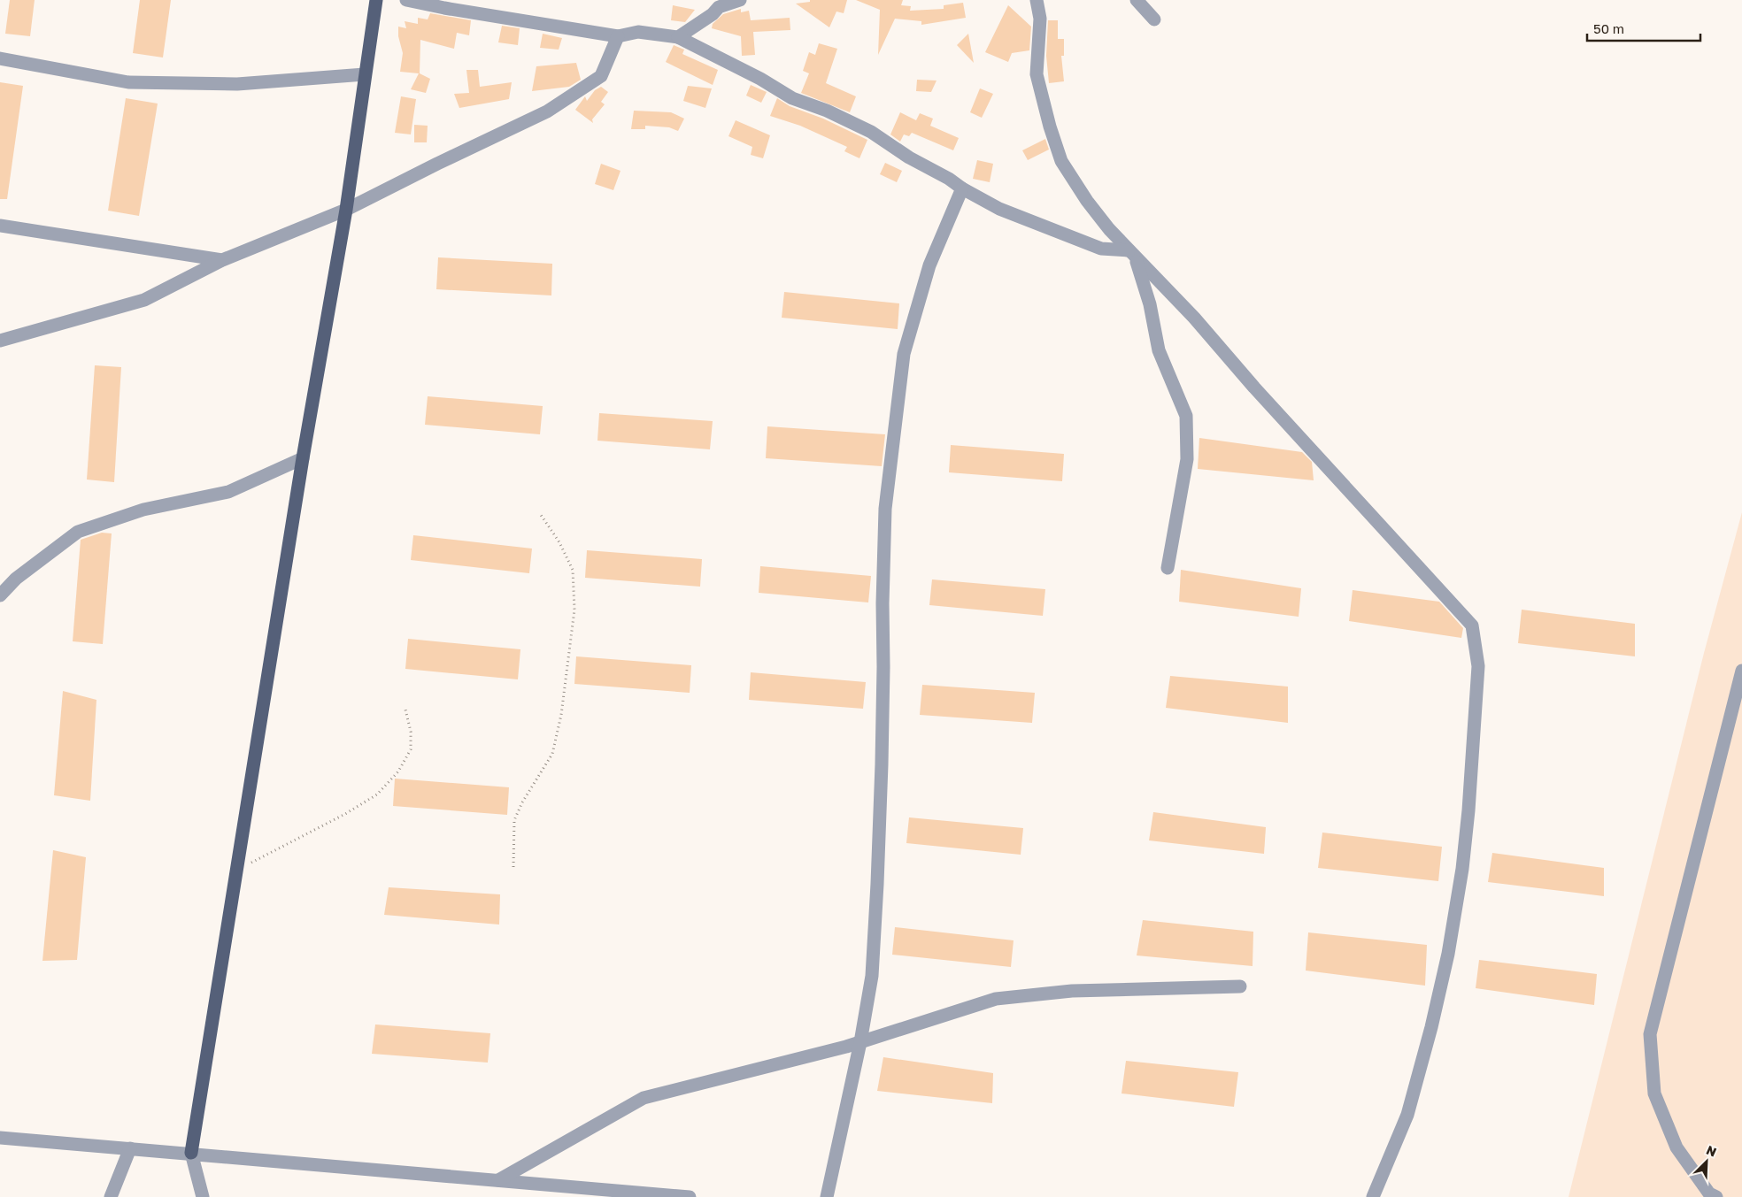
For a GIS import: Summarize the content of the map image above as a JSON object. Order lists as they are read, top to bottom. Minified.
{"scale_bar":"50 m","north":"top right"}
